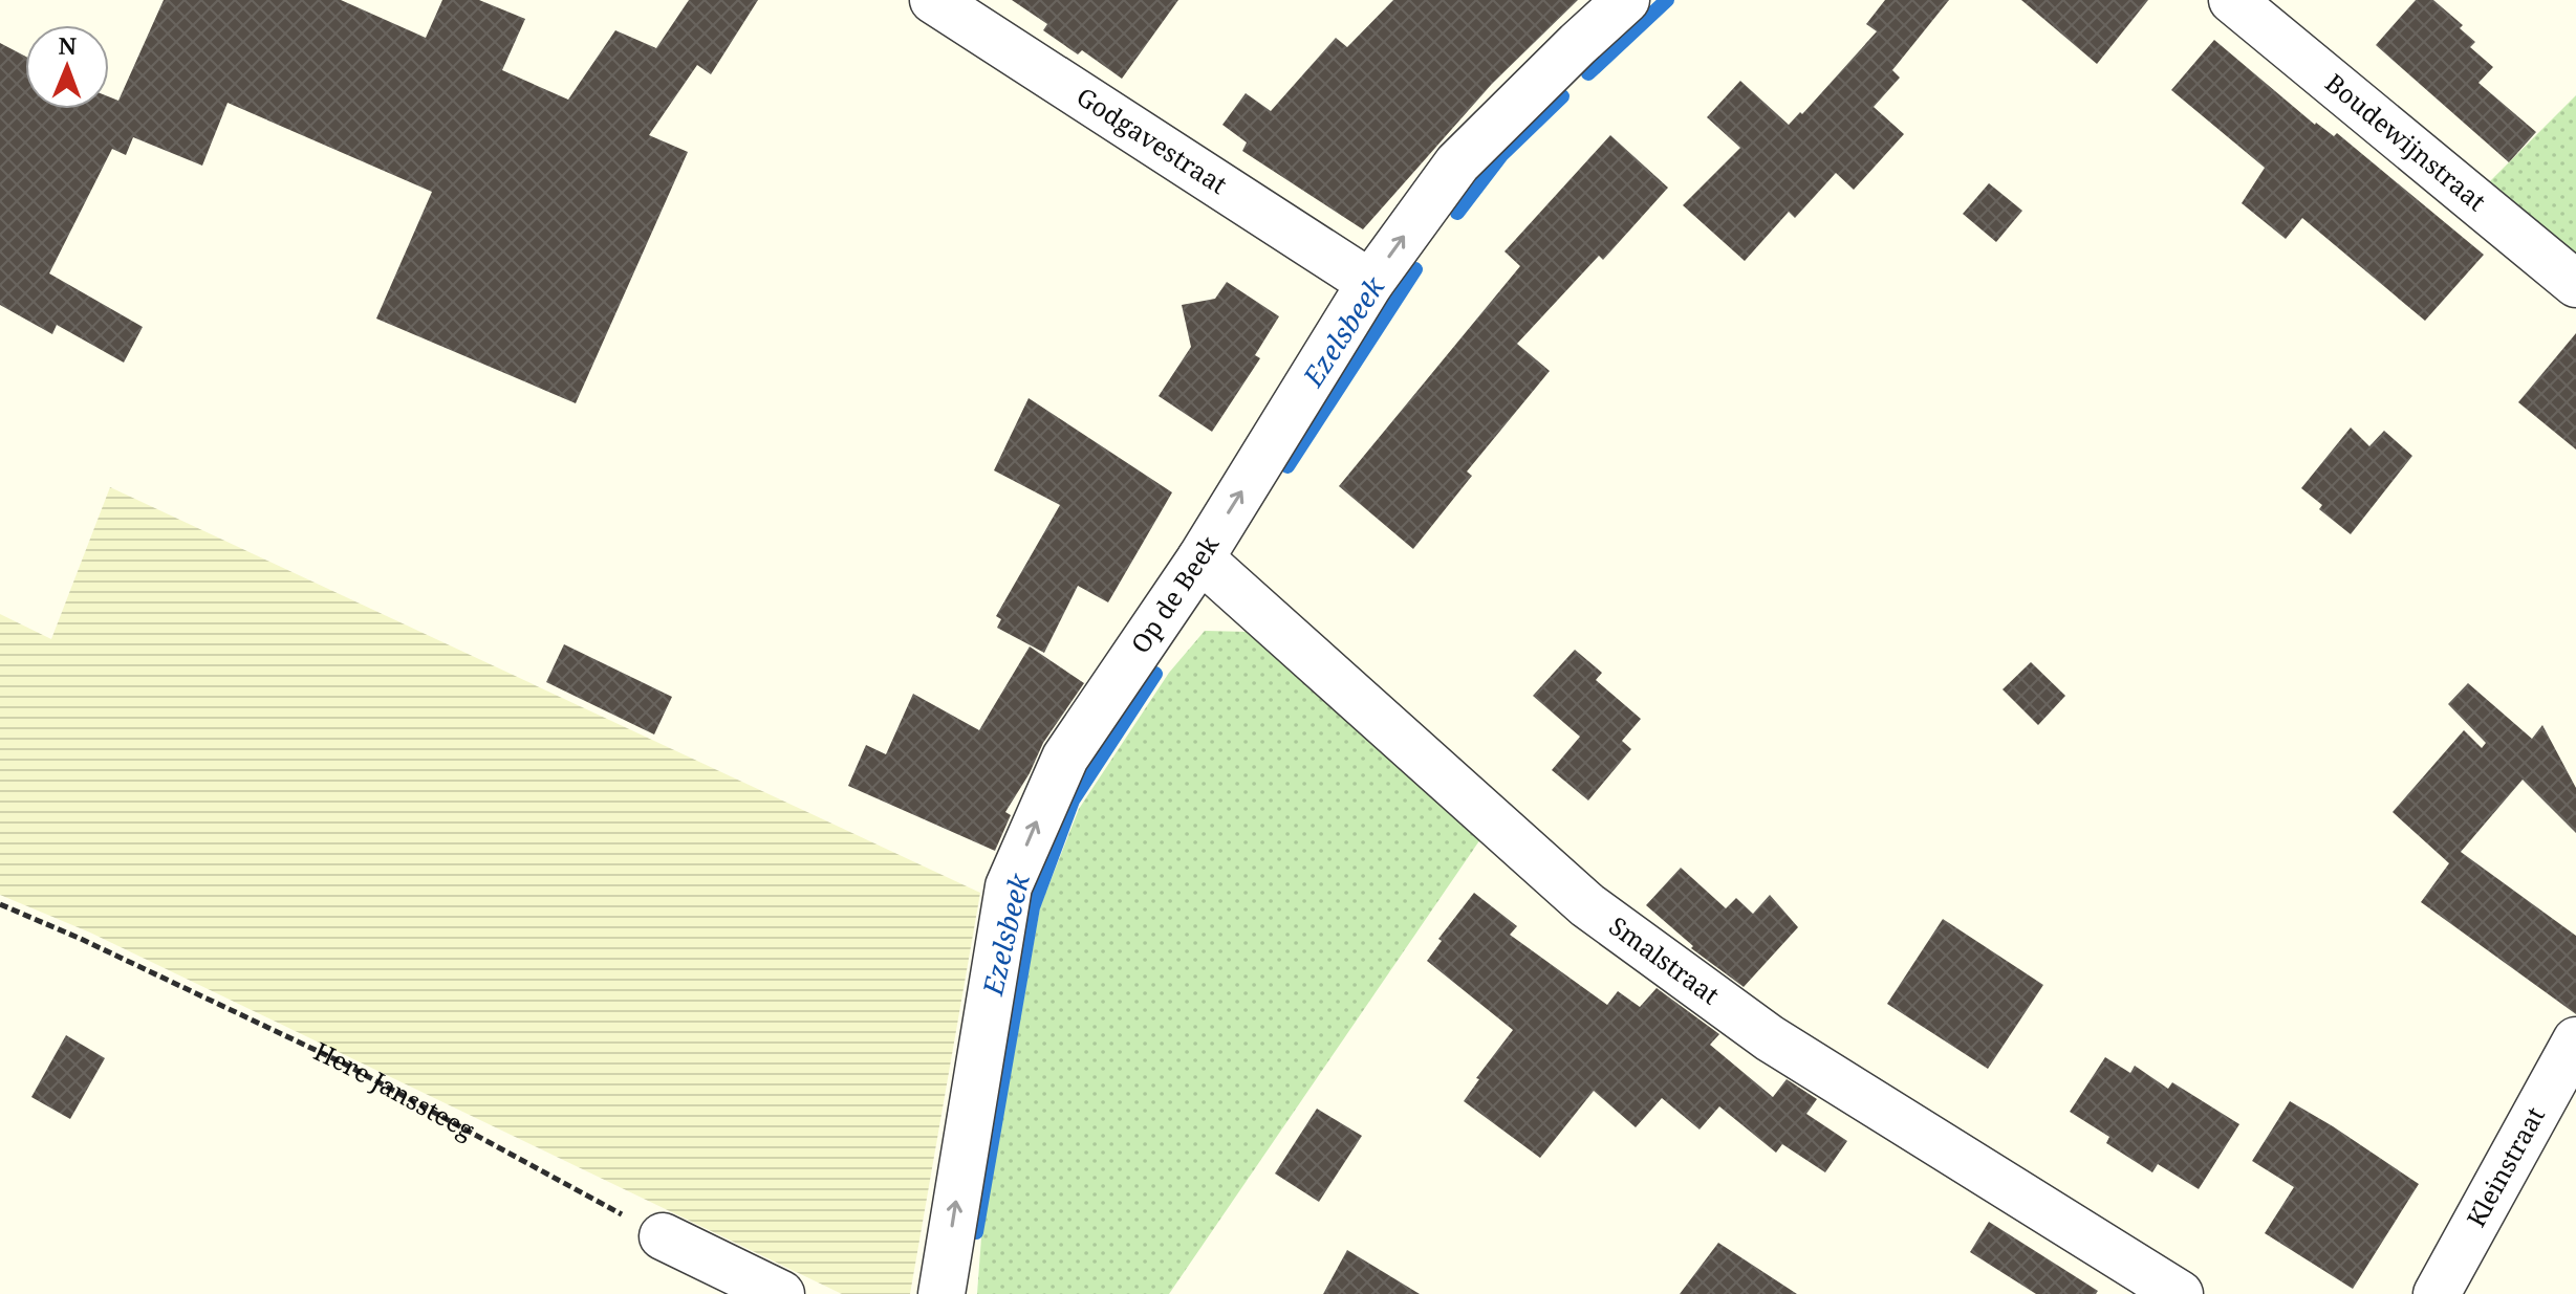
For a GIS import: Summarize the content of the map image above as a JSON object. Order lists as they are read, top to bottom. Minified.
{"streets":{"street":["Godgavestraat","Boudewijnstraat","Op de Beek","Smalstraat","Kleinstraat"],"path":["Here Janssteeg"]},"crossings":[["Godgavestraat","Op de Beek"],["Op de Beek","Smalstraat"]],"one_way":["Op de Beek"],"water":["Ezelsbeek"],"north":"top"}
